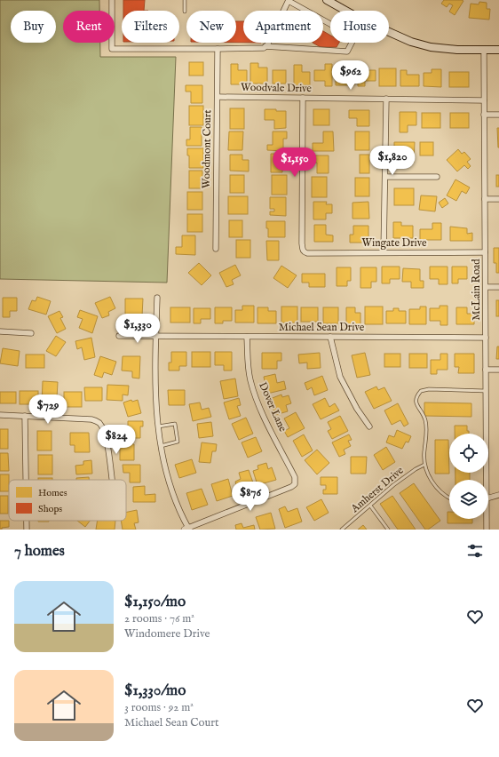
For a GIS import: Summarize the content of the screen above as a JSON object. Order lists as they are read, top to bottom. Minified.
{"streets":{"street":["Woodvale Drive","Woodmont Court","Wingate Drive","McLain Road","Michael Sean Drive","Dover Lane"],"lane":["Amherst Drive"]},"crossings":[["Woodvale Drive","Woodmont Court"],["Woodvale Drive","Wingate Drive"],["Woodvale Drive","McLain Road"],["Wingate Drive","McLain Road"],["McLain Road","Michael Sean Drive"],["Michael Sean Drive","Dover Lane"]],"legend":["Homes","Shops"],"page":{"chip":["Buy","Rent","Filters","New","Apartment","House"],"price":["$962","$1,820","$1,150","$1,330","$729","$824","$876"],"heading":"7 homes","list":[{"name":"$1,150/mo","note":"2 rooms · 76 m² · Windomere Drive"},{"name":"$1,330/mo","note":"3 rooms · 92 m² · Michael Sean Court"}]}}
